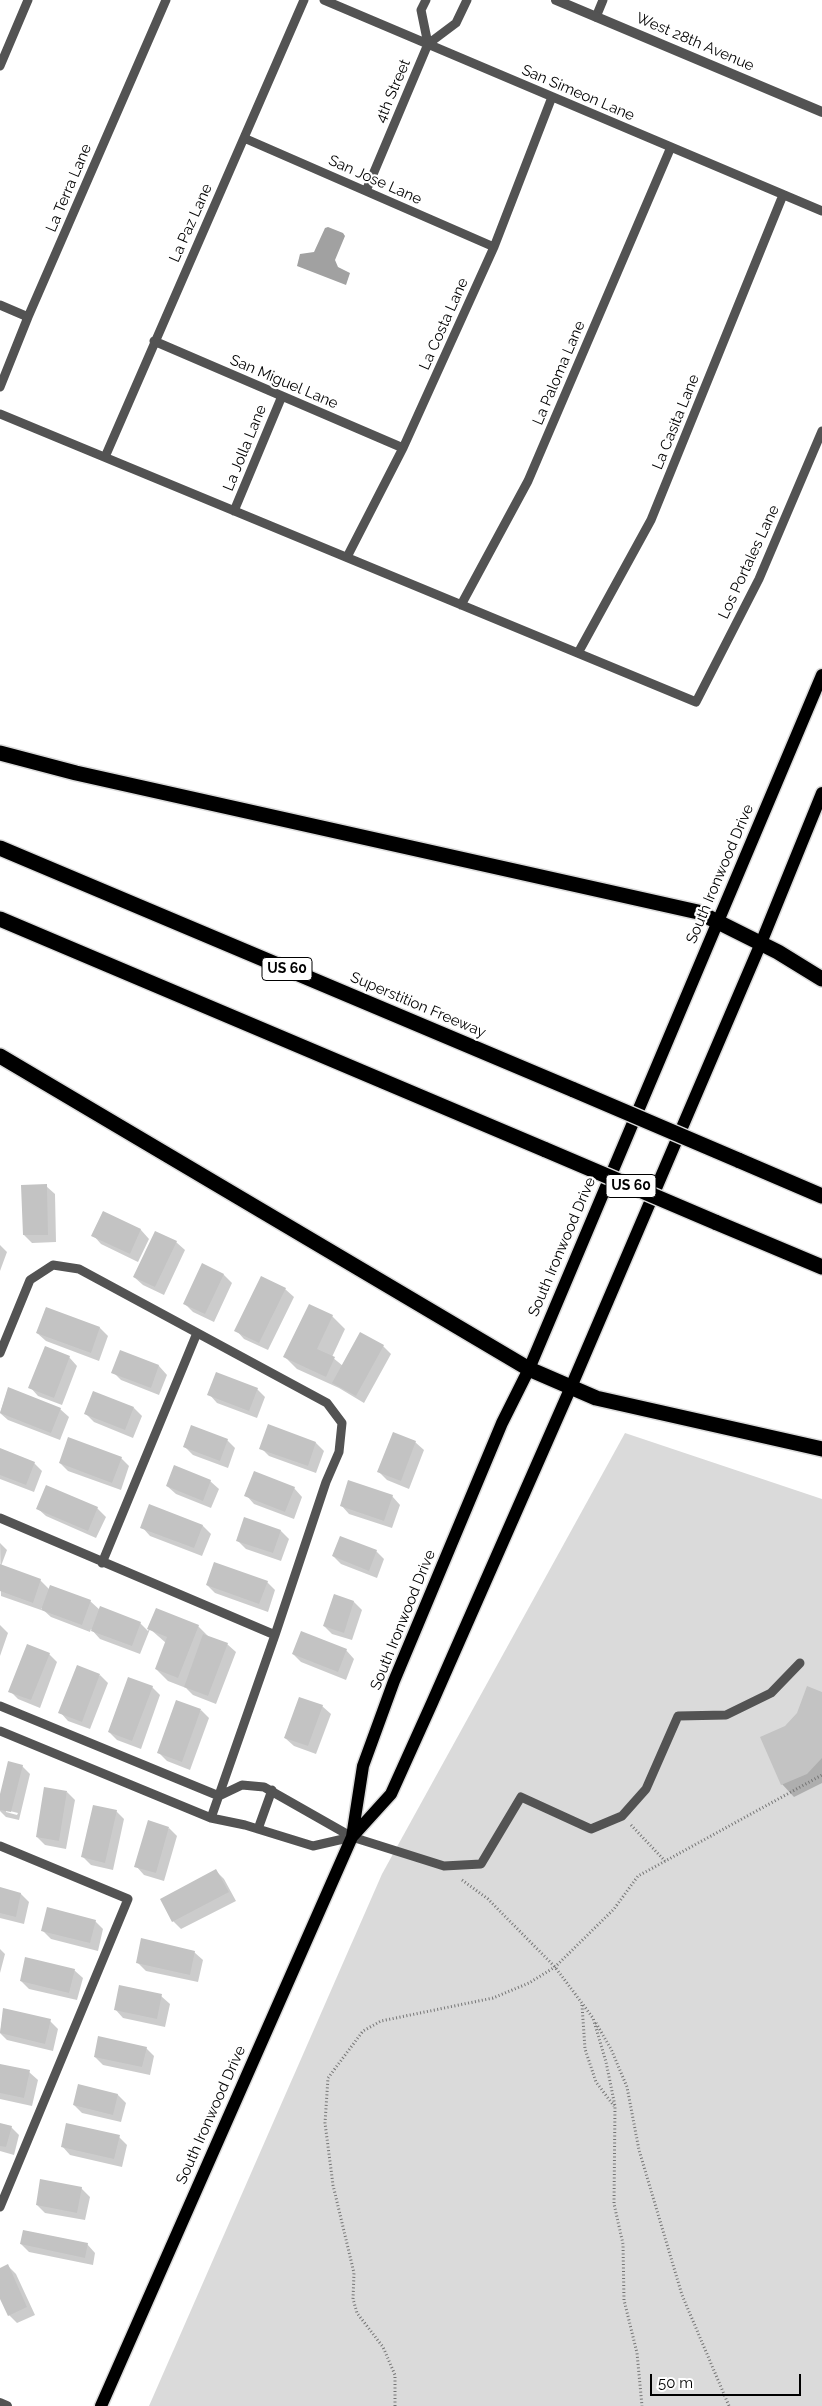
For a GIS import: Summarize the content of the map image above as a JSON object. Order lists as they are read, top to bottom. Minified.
{"streets":{"highway":["US 60","Superstition Freeway"],"main road":["South Ironwood Drive"],"street":["West 28th Avenue"],"lane":["4th Street","San Simeon Lane","San Jose Lane","La Terra Lane","La Paz Lane","La Costa Lane","La Paloma Lane","San Miguel Lane","La Casita Lane","La Jolla Lane","Los Portales Lane"]},"crossings":[["4th Street","San Simeon Lane"],["4th Street","San Jose Lane"],["San Simeon Lane","La Costa Lane"],["San Simeon Lane","La Paloma Lane"],["San Simeon Lane","La Casita Lane"],["San Jose Lane","La Paz Lane"],["San Jose Lane","La Costa Lane"],["La Paz Lane","San Miguel Lane"],["La Costa Lane","San Miguel Lane"],["San Miguel Lane","La Jolla Lane"],["La Casita Lane","Los Portales Lane"]],"scale_bar":"50 m"}
